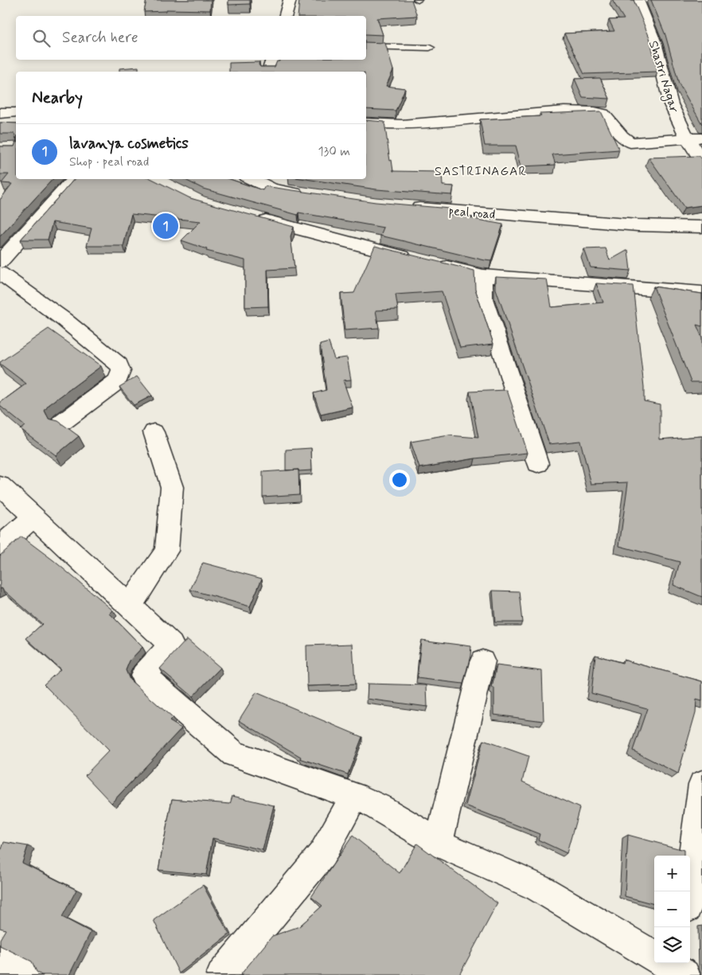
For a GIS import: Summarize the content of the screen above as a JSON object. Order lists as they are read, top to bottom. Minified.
{"streets":{"street":["Shastri Nagar","peal road"]},"districts":["SASTRINAGAR"],"page":{"search":"Search here","heading":"Nearby","list":[{"mark":"1","name":"lavanya cosmetics","note":"Shop · peal road","value":"130 m"}],"pins":"1","map_buttons":["+","−"]}}
